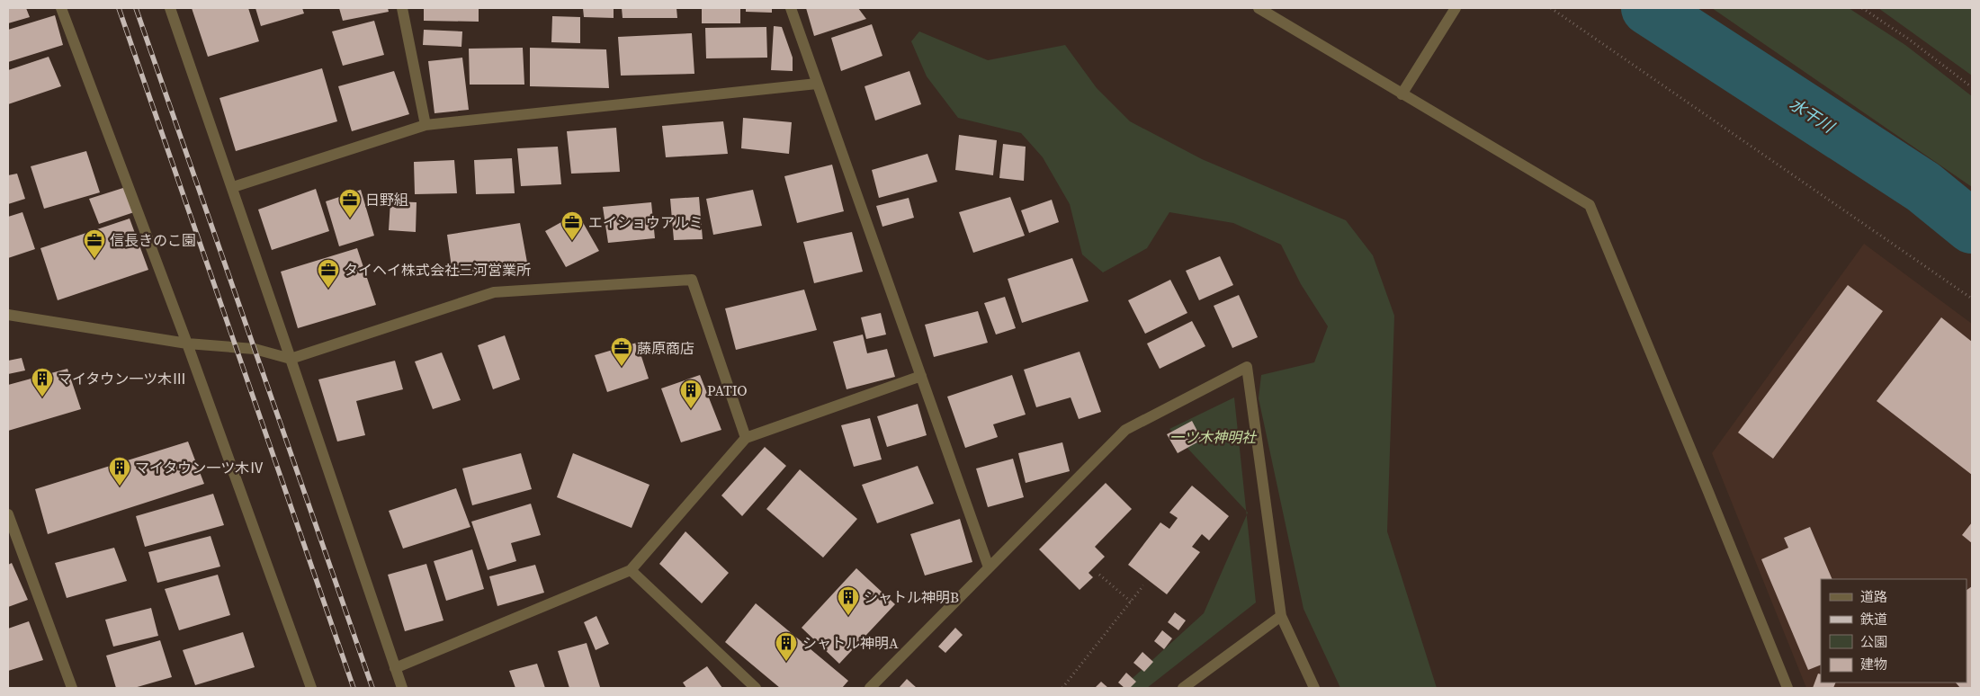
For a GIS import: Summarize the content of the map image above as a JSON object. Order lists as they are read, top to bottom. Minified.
{"water":["水干川"],"parks":["一ツ木神明社"],"places":{"office":["日野組","エイショウアルミ","信長きのこ園","タイヘイ株式会社三河営業所","藤原商店"],"building":["マイタウン一ツ木Ⅲ","PATIO","マイタウン一ツ木Ⅳ","シャトル神明B","シャトル神明A"]},"legend":["道路","鉄道","公園","建物"]}
